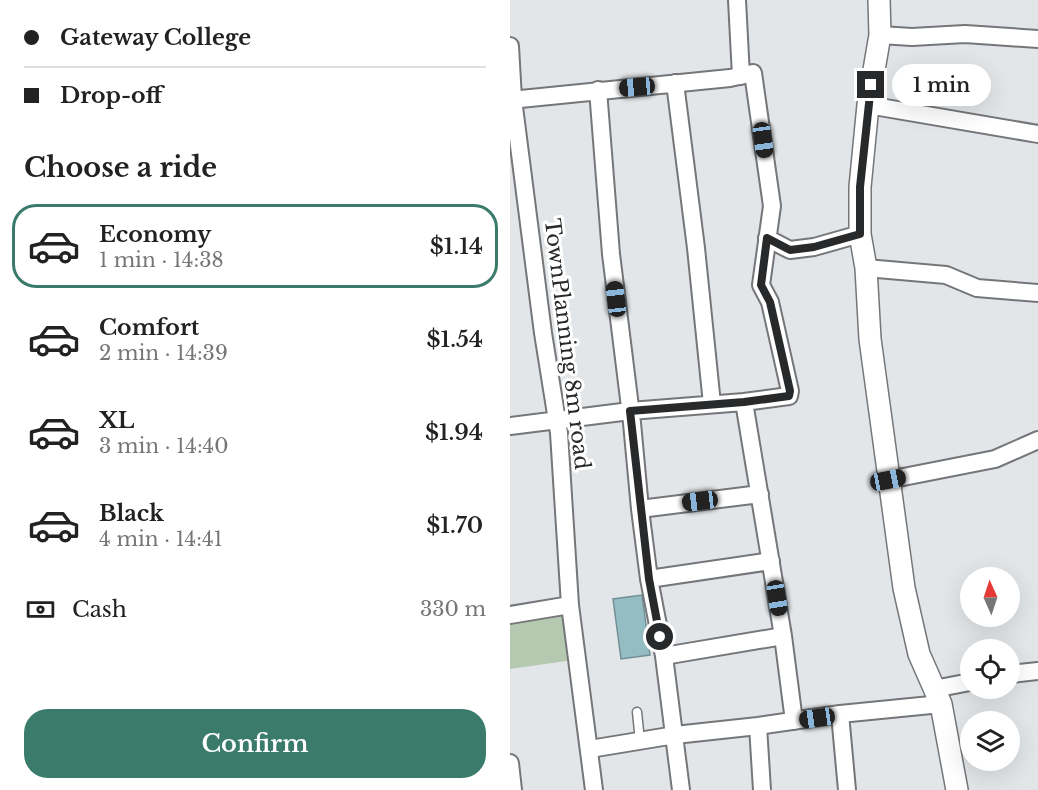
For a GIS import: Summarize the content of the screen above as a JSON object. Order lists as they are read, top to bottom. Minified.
{"streets":{"street":["TownPlanning 8m road"]},"north":"top","page":{"banner":["Gateway College","Drop-off"],"bubble":"1 min","heading":"Choose a ride","list":[{"name":"Economy","note":"1 min · 14:38","value":"$1.14"},{"name":"Comfort","note":"2 min · 14:39","value":"$1.54"},{"name":"XL","note":"3 min · 14:40","value":"$1.94"},{"name":"Black","note":"4 min · 14:41","value":"$1.70"}],"pay":["Cash","330 m"],"buttons":"Confirm"}}
